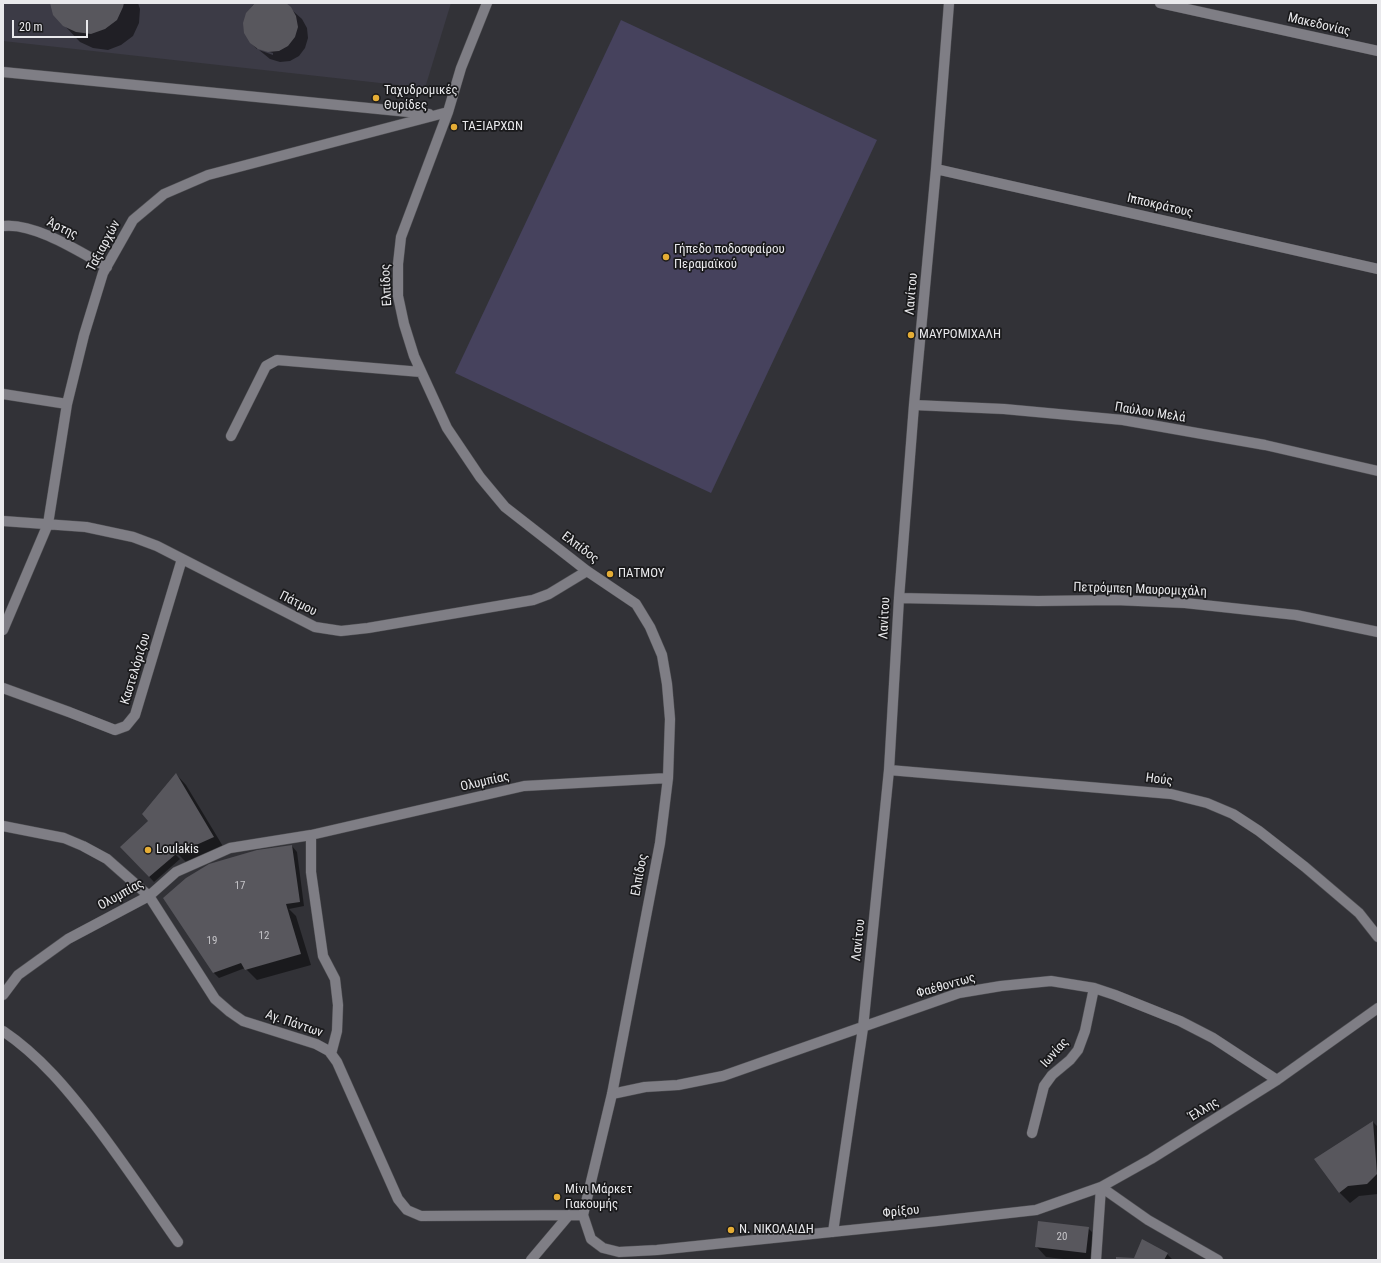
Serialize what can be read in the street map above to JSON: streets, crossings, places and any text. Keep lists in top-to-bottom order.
{
  "streets": {
    "street": [
      "Μακεδονίας",
      "Ιπποκράτους",
      "Άρτης",
      "Ταξιαρχών",
      "Ελπίδος",
      "Λανίτου",
      "Παύλου Μελά",
      "Πετρόμπεη Μαυρομιχάλη",
      "Πάτμου",
      "Καστελόριζου",
      "Ηούς",
      "Ολυμπίας",
      "Φαέθοντως",
      "Αγ. Πάντων",
      "Ιωνίας",
      "Έλλης",
      "Φρίξου"
    ]
  },
  "crossings": [
    ["Ιπποκράτους", "Λανίτου"],
    ["Άρτης", "Ταξιαρχών"],
    ["Ταξιαρχών", "Ελπίδος"],
    ["Ταξιαρχών", "Πάτμου"],
    ["Ελπίδος", "Πάτμου"],
    ["Ελπίδος", "Ολυμπίας"],
    ["Ελπίδος", "Φαέθοντως"],
    ["Ελπίδος", "Αγ. Πάντων"],
    ["Ελπίδος", "Φρίξου"],
    ["Λανίτου", "Παύλου Μελά"],
    ["Λανίτου", "Πετρόμπεη Μαυρομιχάλη"],
    ["Λανίτου", "Ηούς"],
    ["Λανίτου", "Φαέθοντως"],
    ["Λανίτου", "Φρίξου"],
    ["Πάτμου", "Καστελόριζου"],
    ["Ολυμπίας", "Αγ. Πάντων"],
    ["Φαέθοντως", "Ιωνίας"],
    ["Φαέθοντως", "Έλλης"],
    ["Αγ. Πάντων", "Φρίξου"],
    ["Έλλης", "Φρίξου"]
  ],
  "places": [
    "Ταχυδρομικές Θυρίδες",
    "ΤΑΞΙΑΡΧΩΝ",
    "Γήπεδο ποδοσφαίρου Περαμαϊκού",
    "ΜΑΥΡΟΜΙΧΑΛΗ",
    "ΠΑΤΜΟΥ",
    "Loulakis",
    "Μίνι Μάρκετ Γιακουμής",
    "Ν. ΝΙΚΟΛΑΙΔΗ"
  ],
  "house_numbers": [
    "17",
    "12",
    "19",
    "20"
  ],
  "scale_bar": "20 m"
}
